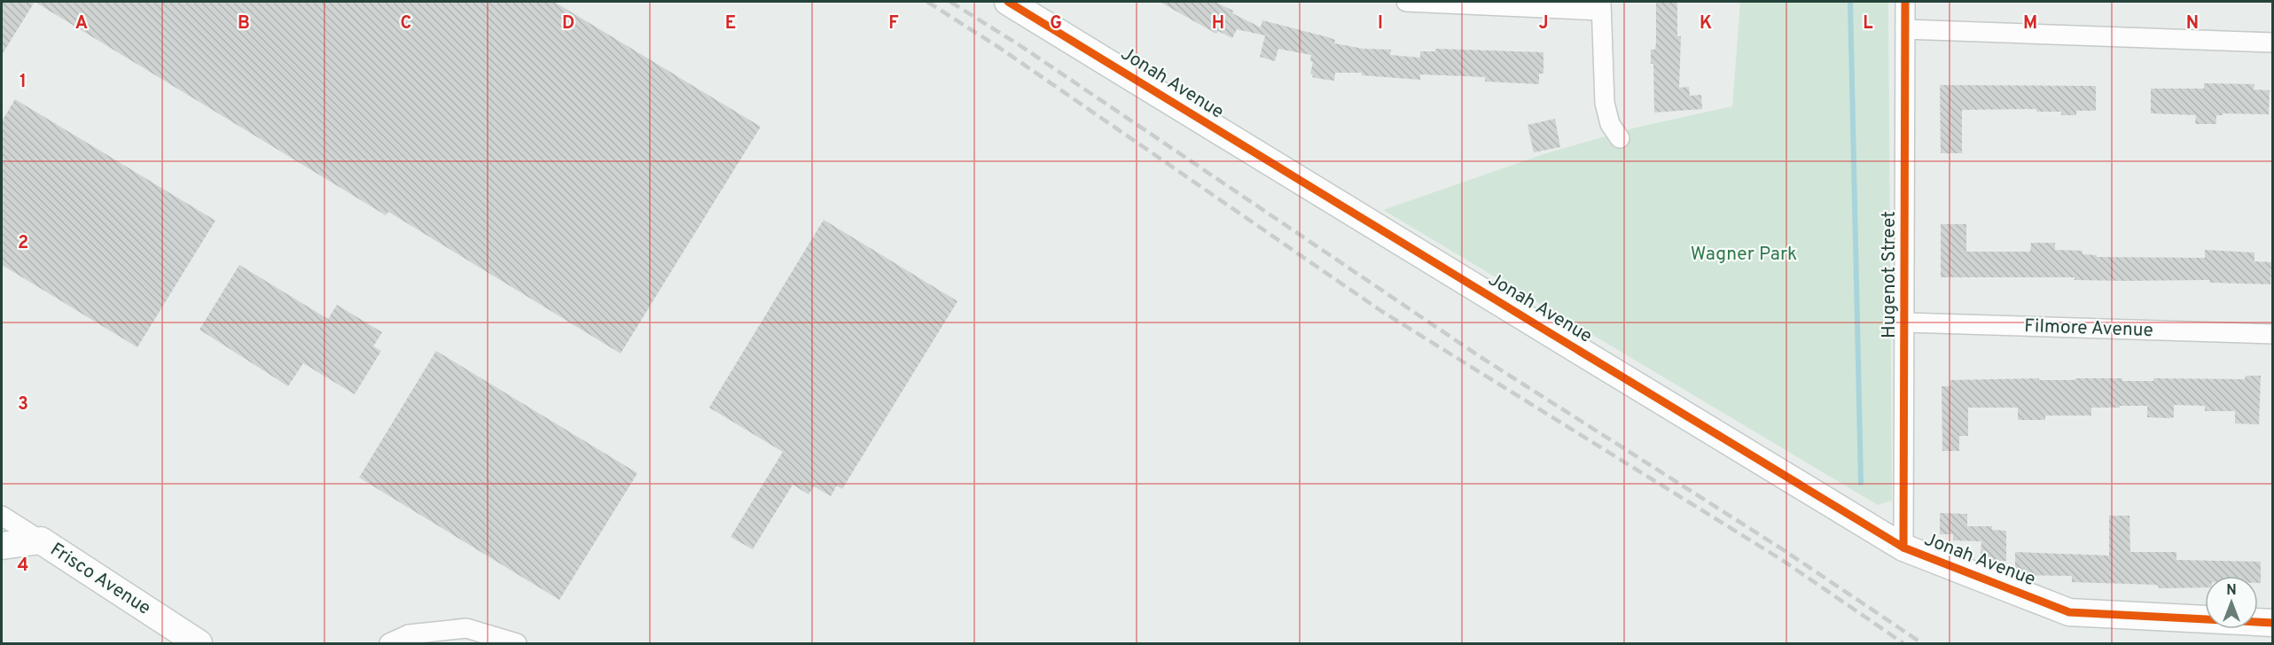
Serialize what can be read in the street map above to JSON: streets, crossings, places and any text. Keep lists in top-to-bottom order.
{
  "streets": {
    "street": [
      "Jonah Avenue",
      "Hugenot Street",
      "Filmore Avenue",
      "Frisco Avenue"
    ]
  },
  "crossings": [
    ["Jonah Avenue", "Hugenot Street"],
    ["Hugenot Street", "Filmore Avenue"]
  ],
  "parks": ["Wagner Park"],
  "north": "top",
  "grid": {
    "columns": [
      "A",
      "B",
      "C",
      "D",
      "E",
      "F",
      "G",
      "H",
      "I",
      "J",
      "K",
      "L",
      "M",
      "N"
    ],
    "rows": [
      "1",
      "2",
      "3",
      "4"
    ]
  }
}
